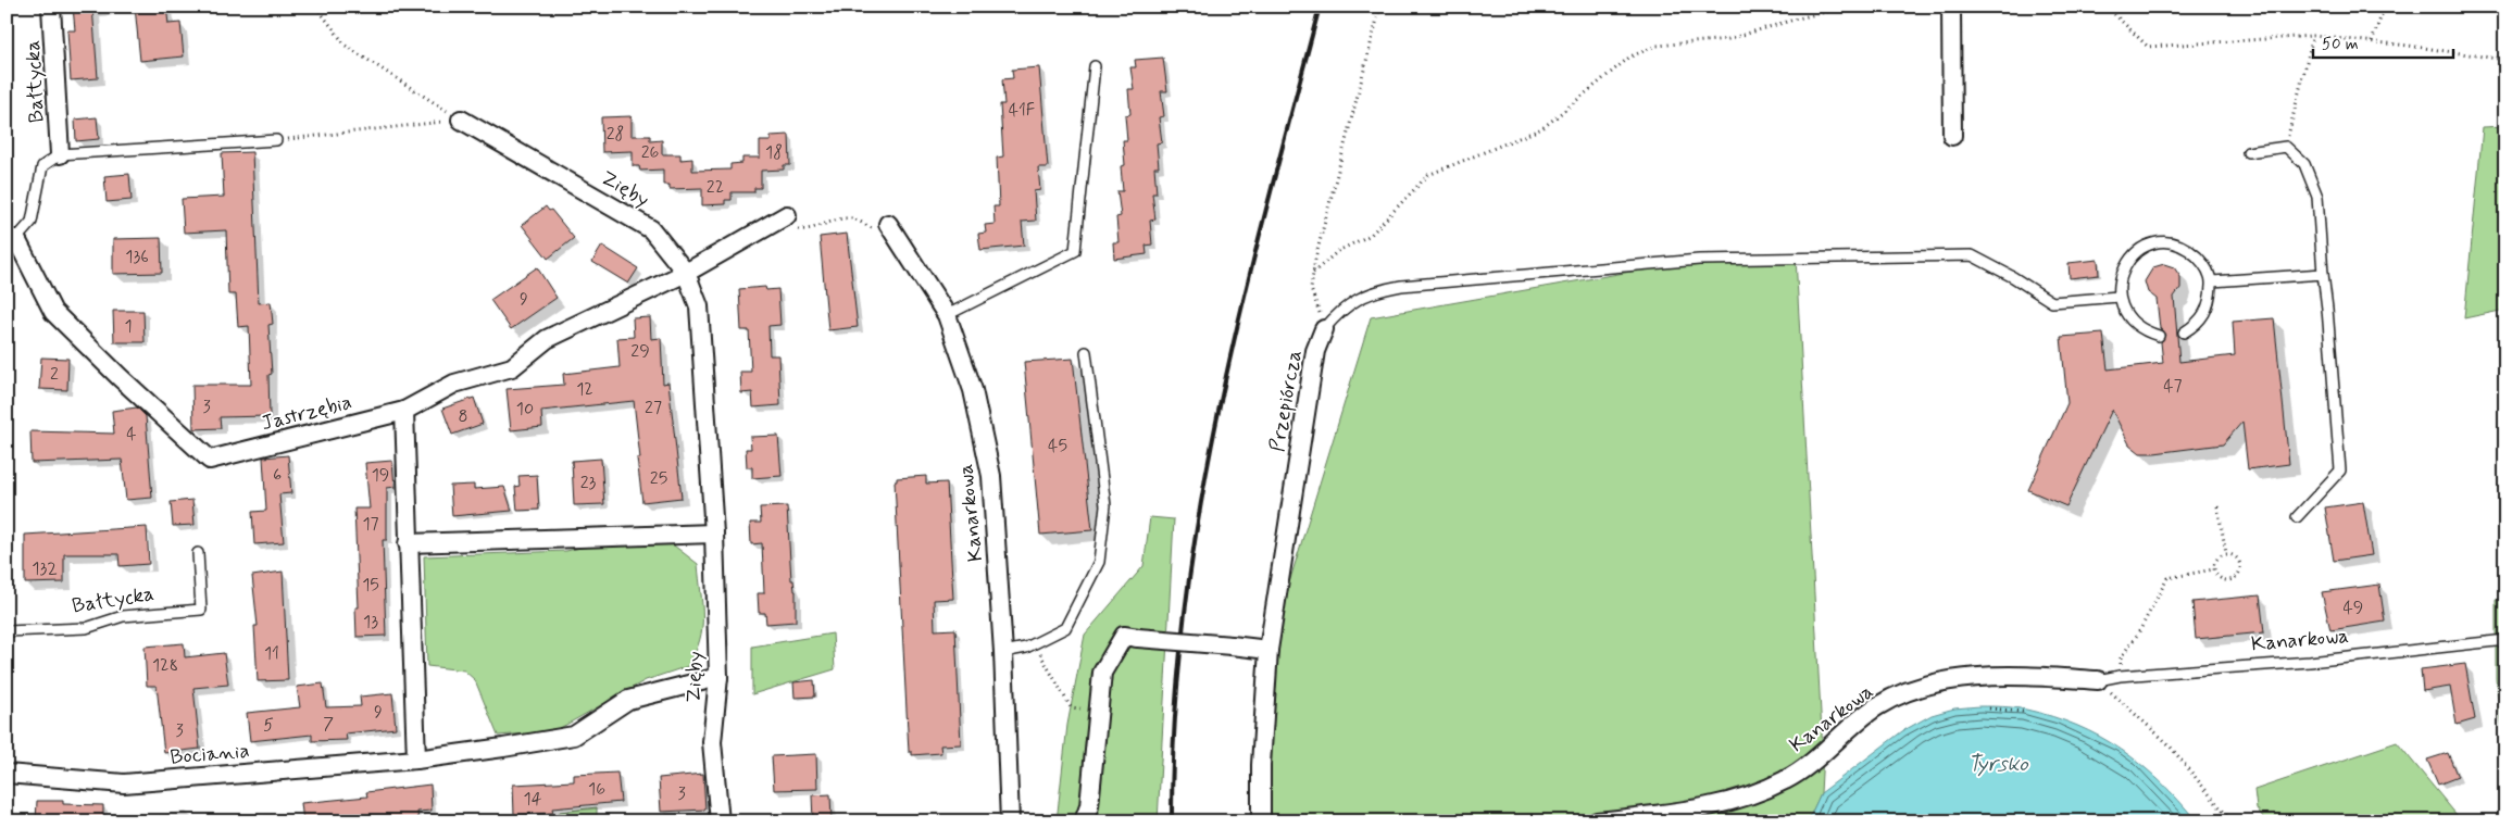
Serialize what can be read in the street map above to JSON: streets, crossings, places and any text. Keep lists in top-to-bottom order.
{
  "streets": {
    "street": [
      "Bałtycka",
      "Zięby",
      "Przepiórcza",
      "Jastrzębia",
      "Kanarkowa",
      "Bociania"
    ]
  },
  "crossings": [
    ["Zięby", "Jastrzębia"],
    ["Zięby", "Bociania"]
  ],
  "water": ["Tyrsko"],
  "house_numbers": [
    "41F",
    "28",
    "26",
    "18",
    "22",
    "136",
    "9",
    "1",
    "29",
    "2",
    "47",
    "12",
    "3",
    "27",
    "10",
    "8",
    "4",
    "45",
    "6",
    "19",
    "25",
    "23",
    "17",
    "132",
    "15",
    "49",
    "13",
    "11",
    "128",
    "9",
    "7",
    "5",
    "3",
    "16",
    "3",
    "14"
  ],
  "scale_bar": "50 m"
}
